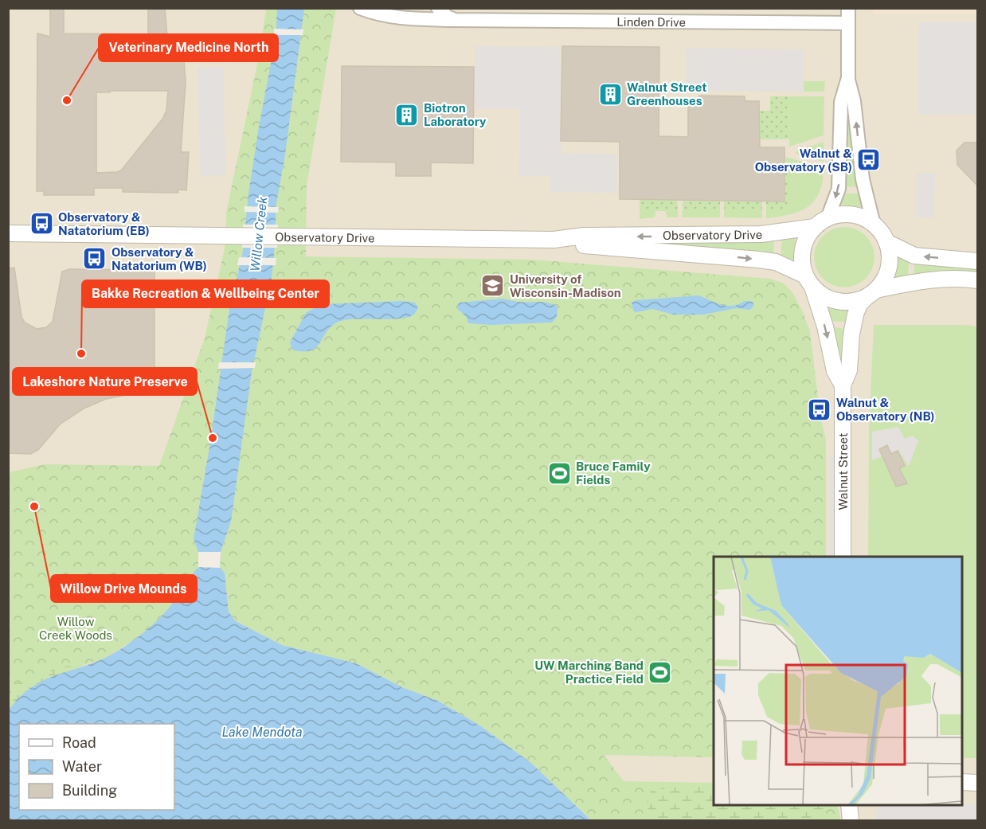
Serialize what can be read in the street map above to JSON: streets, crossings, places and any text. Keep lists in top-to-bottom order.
{
  "streets": {
    "street": ["Linden Drive", "Observatory Drive", "Walnut Street"]
  },
  "crossings": [
    ["Observatory Drive", "Walnut Street"]
  ],
  "water": ["Willow Creek", "Lake Mendota"],
  "parks": ["Willow Creek Woods"],
  "places": {
    "building": ["Walnut Street Greenhouses", "Biotron Laboratory"],
    "other": [
      "Veterinary Medicine North",
      "Bakke Recreation & Wellbeing Center",
      "Lakeshore Nature Preserve",
      "Willow Drive Mounds"
    ],
    "bus stop": [
      "Walnut & Observatory (SB)",
      "Observatory & Natatorium (EB)",
      "Observatory & Natatorium (WB)",
      "Walnut & Observatory (NB)"
    ],
    "school or university": ["University of Wisconsin-Madison"],
    "sports": ["Bruce Family Fields", "UW Marching Band Practice Field"]
  },
  "legend": ["Road", "Water", "Building"]
}
